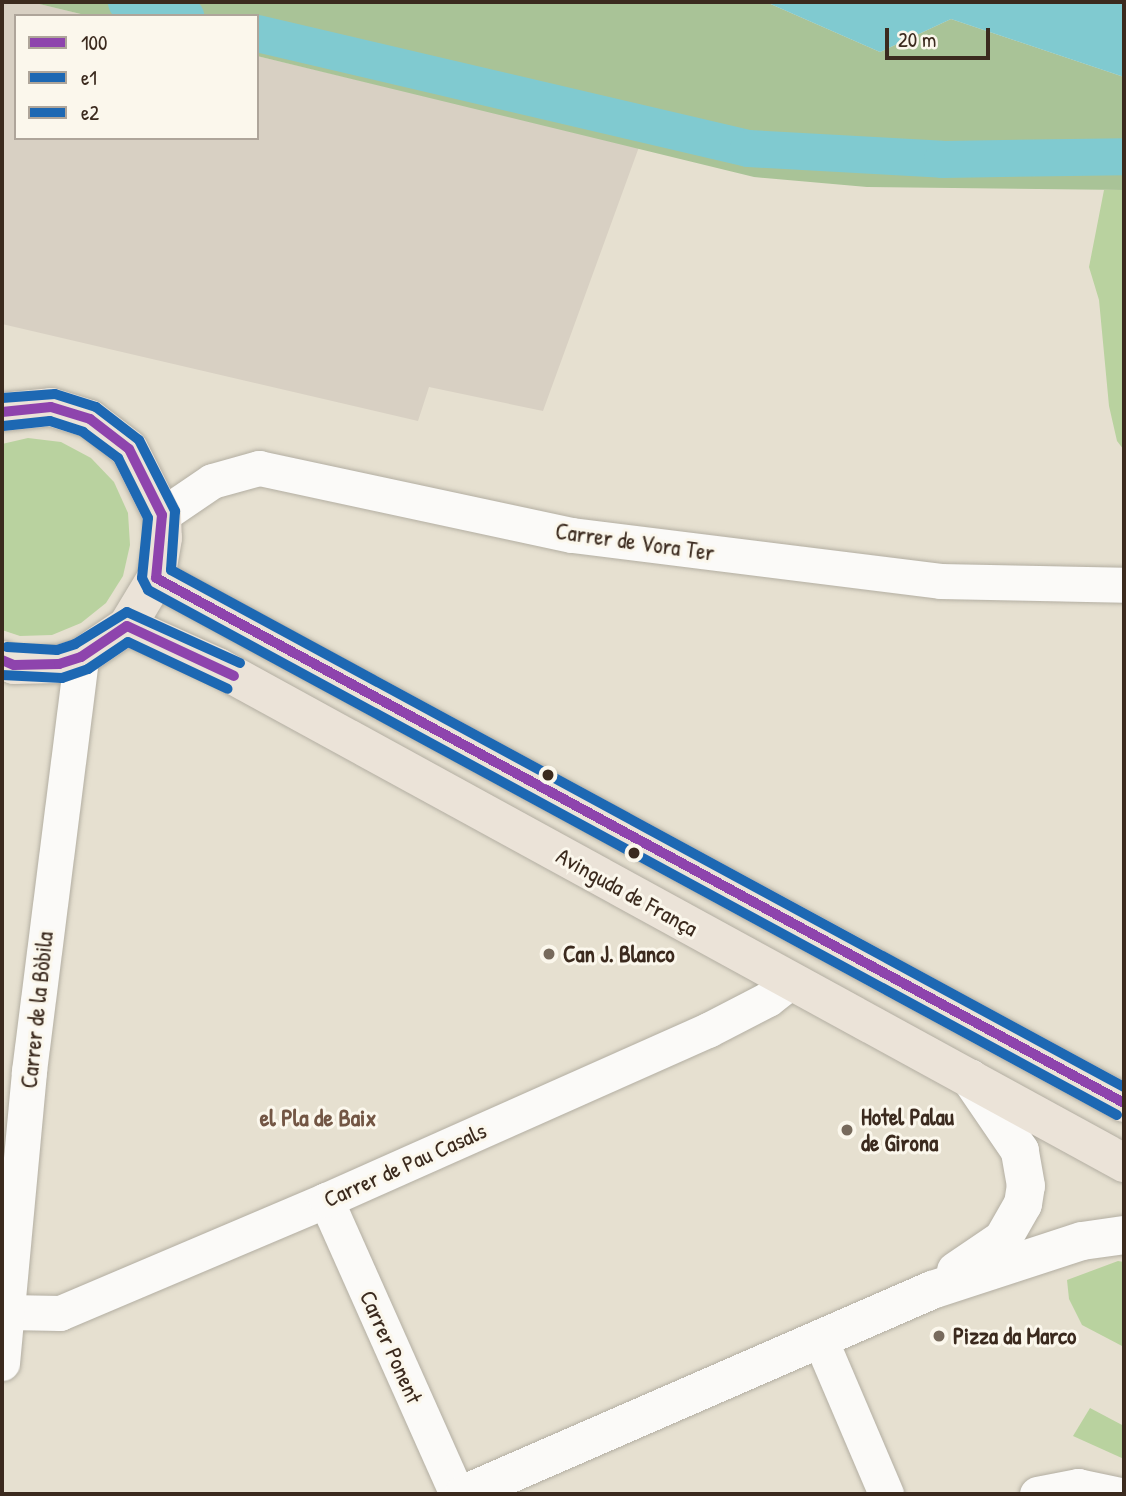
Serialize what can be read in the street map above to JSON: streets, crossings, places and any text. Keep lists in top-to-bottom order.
{
  "streets": {
    "main road": ["Avinguda de França"],
    "street": [
      "Carrer de Vora Ter",
      "Carrer de la Bòbila",
      "Carrer de Pau Casals",
      "Carrer Ponent"
    ]
  },
  "crossings": [
    ["Avinguda de França", "Carrer de Pau Casals"],
    ["Carrer de la Bòbila", "Carrer de Pau Casals"],
    ["Carrer de Pau Casals", "Carrer Ponent"]
  ],
  "districts": ["el Pla de Baix"],
  "places": ["Can J. Blanco", "Hotel Palau de Girona", "Pizza da Marco"],
  "lines": ["transit line e2", "transit line 100", "transit line e1"],
  "legend": ["100", "e1", "e2"],
  "scale_bar": "20 m"
}
